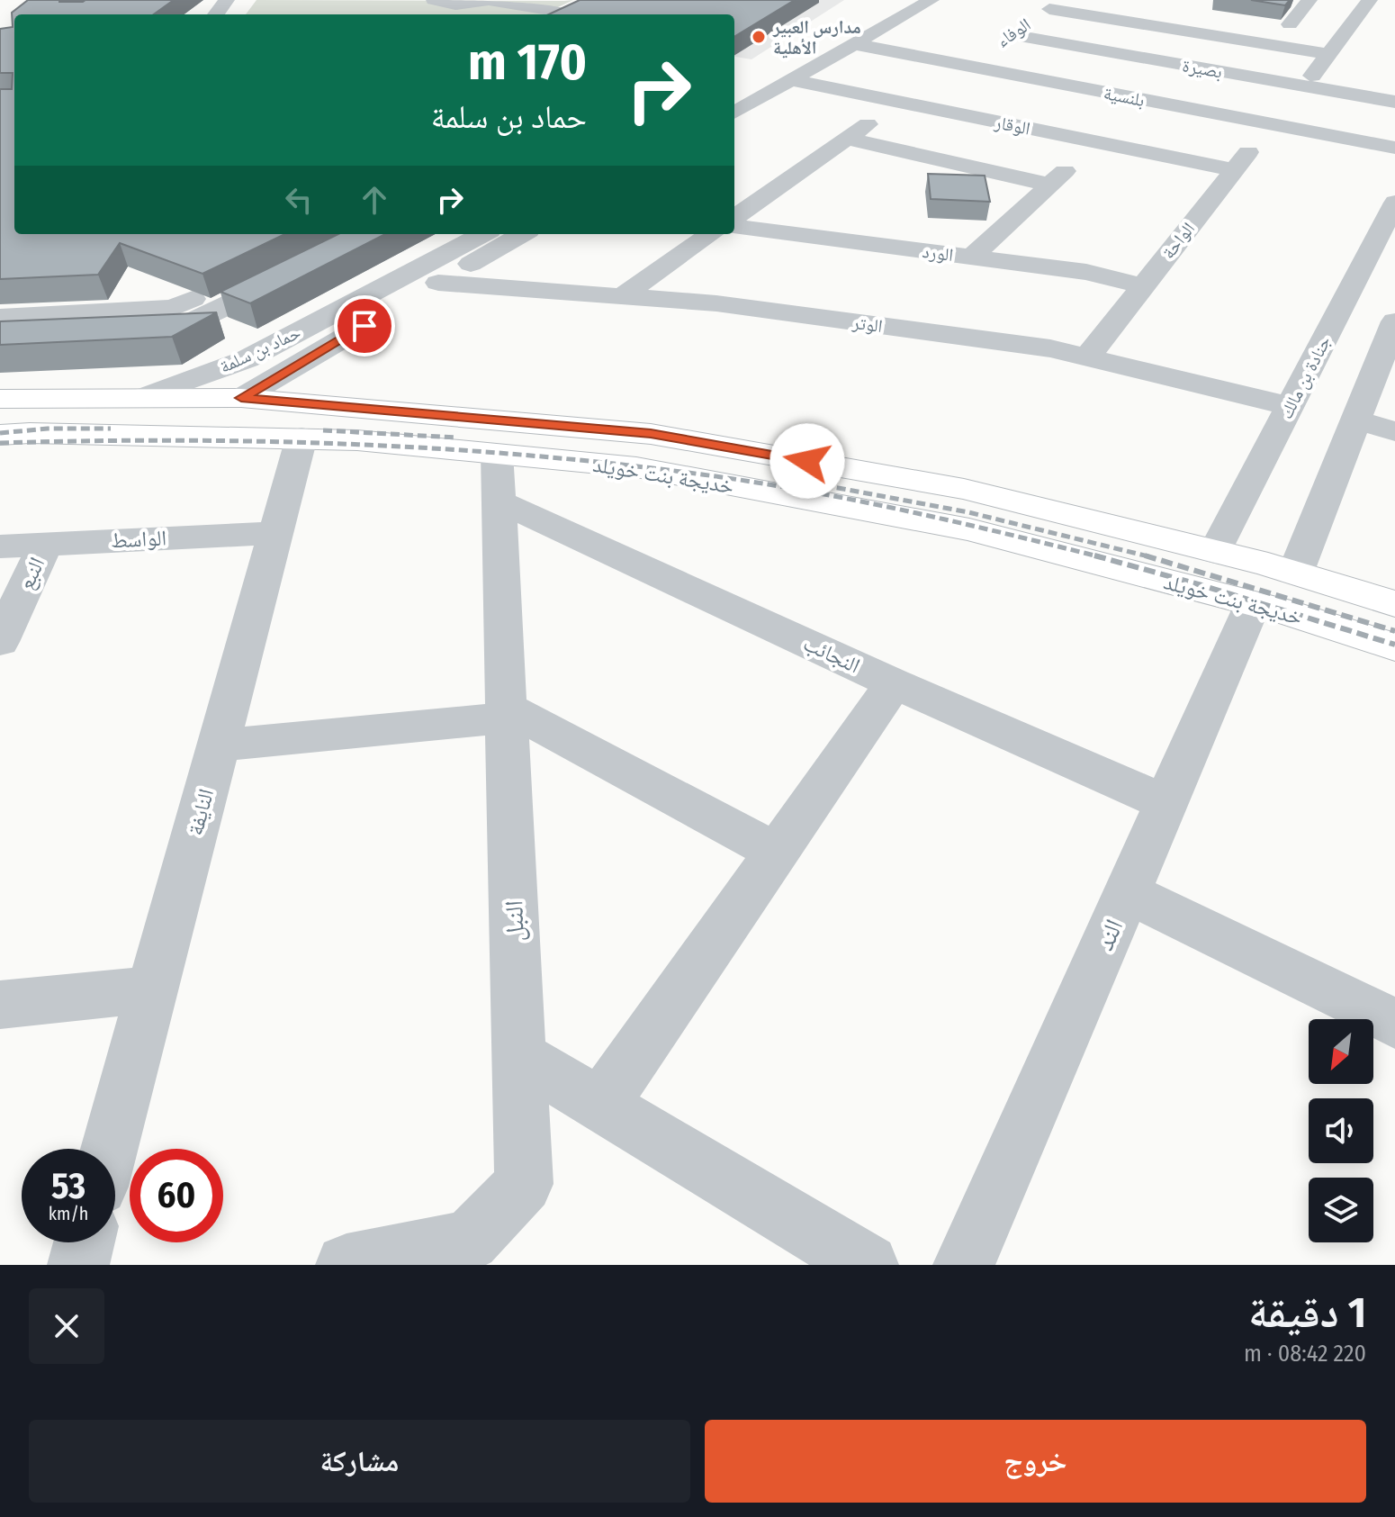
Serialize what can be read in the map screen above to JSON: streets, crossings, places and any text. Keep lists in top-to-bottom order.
{
  "streets": {
    "main road": ["خديجة بنت خويلد"],
    "street": [
      "الوفاء",
      "بصيرة",
      "بلنسية",
      "الوقار",
      "الواحة",
      "الورد",
      "الوتر",
      "حماد بن سلمة",
      "جنادة بن مالك",
      "الواسط",
      "النبع",
      "النجائب",
      "النايفة",
      "النبل",
      "الند"
    ]
  },
  "crossings": [
    ["الوفاء", "بصيرة"],
    ["الوفاء", "بلنسية"],
    ["بلنسية", "الواحة"],
    ["الوقار", "الواحة"],
    ["الواحة", "الورد"],
    ["الواحة", "الوتر"],
    ["الوتر", "حماد بن سلمة"],
    ["الوتر", "جنادة بن مالك"],
    ["حماد بن سلمة", "خديجة بنت خويلد"],
    ["جنادة بن مالك", "خديجة بنت خويلد"],
    ["خديجة بنت خويلد", "النايفة"],
    ["خديجة بنت خويلد", "النبل"],
    ["خديجة بنت خويلد", "الند"],
    ["الواسط", "النبع"],
    ["الواسط", "النايفة"],
    ["النجائب", "النبل"],
    ["النجائب", "الند"]
  ],
  "places": ["مدارس العبير الأهلية"],
  "north": "bottom left",
  "page": {
    "turn": ["170 m", "حماد بن سلمة"],
    "speed": "53 km/h",
    "limit": "60",
    "heading": ["1 دقيقة", "220 m · 08:42"],
    "buttons": ["خروج", "مشاركة"]
  }
}
